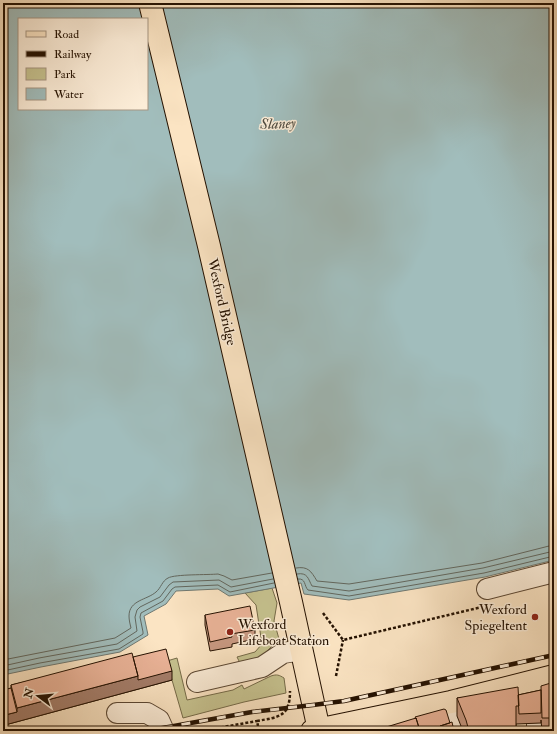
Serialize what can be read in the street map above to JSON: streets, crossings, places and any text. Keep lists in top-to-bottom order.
{
  "streets": {
    "main road": ["Wexford Bridge"]
  },
  "water": ["Slaney"],
  "places": ["Wexford Spiegeltent", "Wexford Lifeboat Station"],
  "legend": [
    "Road",
    "Railway",
    "Park",
    "Water"
  ],
  "north": "left"
}
